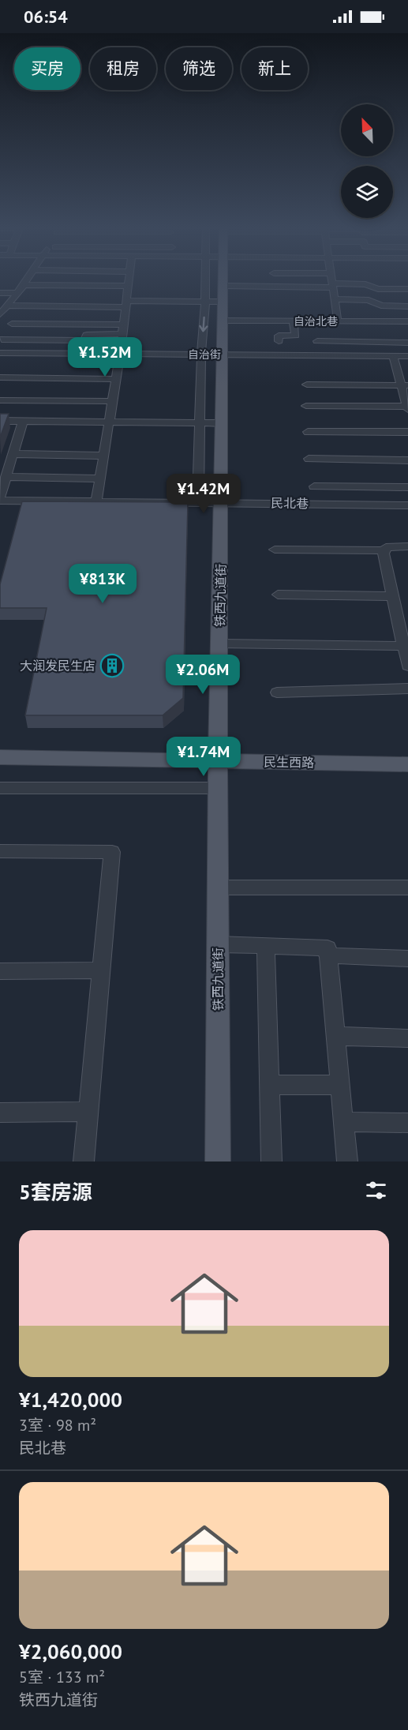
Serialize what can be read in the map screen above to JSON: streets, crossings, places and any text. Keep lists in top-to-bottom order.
{
  "streets": {
    "main road": ["铁西九道街", "民生西路"],
    "street": ["自治北巷", "自治街", "民北巷"]
  },
  "crossings": [
    ["自治北巷", "铁西九道街"],
    ["自治街", "铁西九道街"],
    ["民北巷", "铁西九道街"],
    ["铁西九道街", "民生西路"]
  ],
  "places": {
    "building": ["大润发民生店"]
  },
  "north": "top left",
  "page": {
    "status": "06:54",
    "chip": [
      "买房",
      "租房",
      "筛选",
      "新上"
    ],
    "price": [
      "¥1.52M",
      "¥1.42M",
      "¥813K",
      "¥2.06M",
      "¥1.74M"
    ],
    "heading": "5套房源",
    "list": [
      {
        "name": "¥1,420,000",
        "note": "3室 · 98 m² · 民北巷"
      },
      {
        "name": "¥2,060,000",
        "note": "5室 · 133 m² · 铁西九道街"
      }
    ]
  }
}
